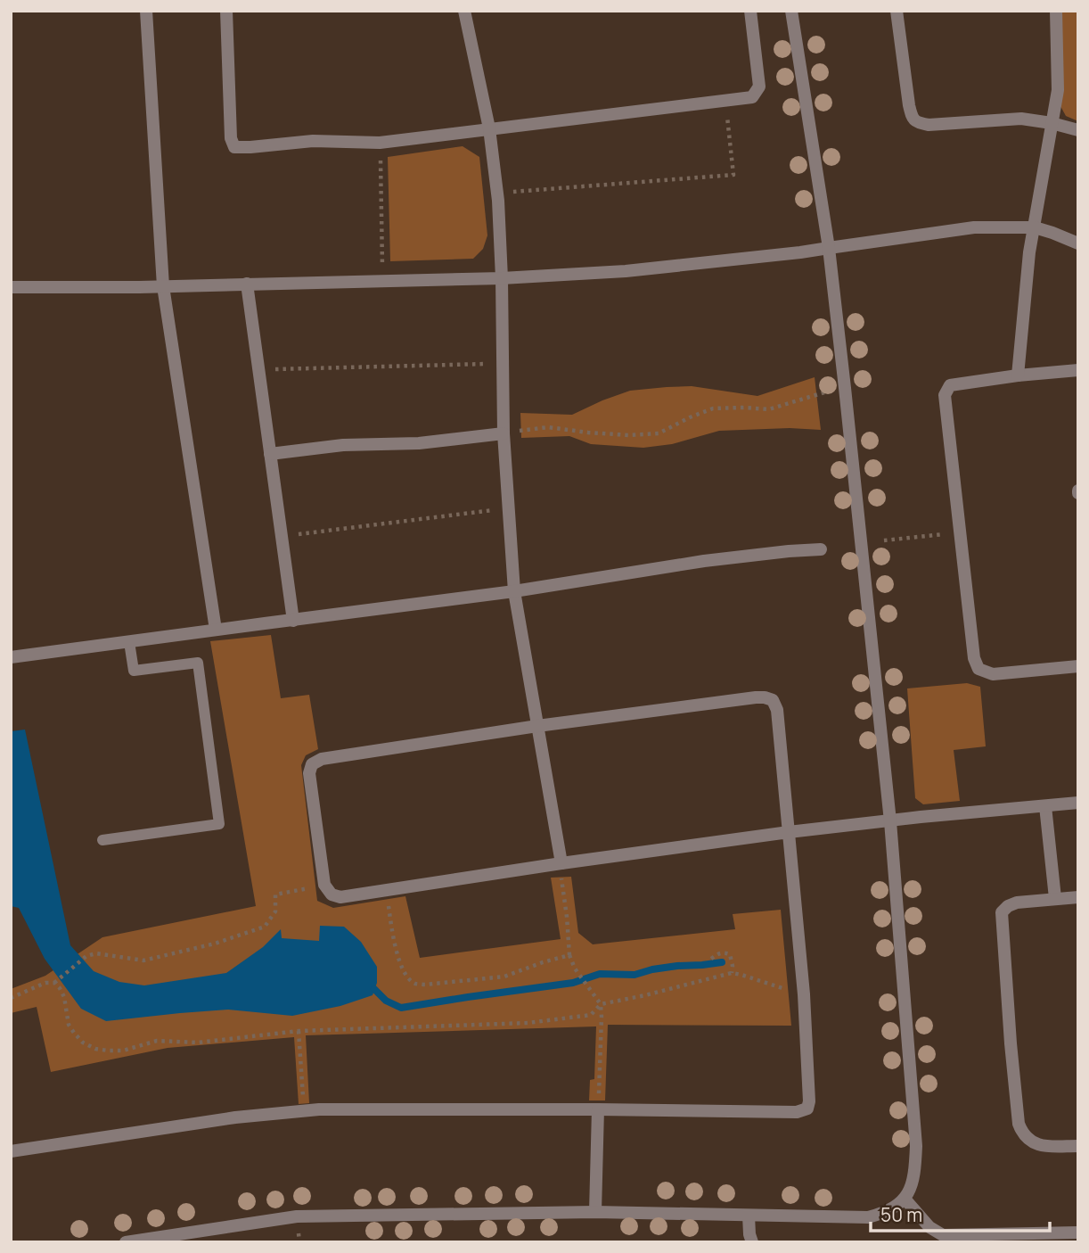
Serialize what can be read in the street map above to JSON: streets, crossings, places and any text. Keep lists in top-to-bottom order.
{
  "scale_bar": "50 m"
}
